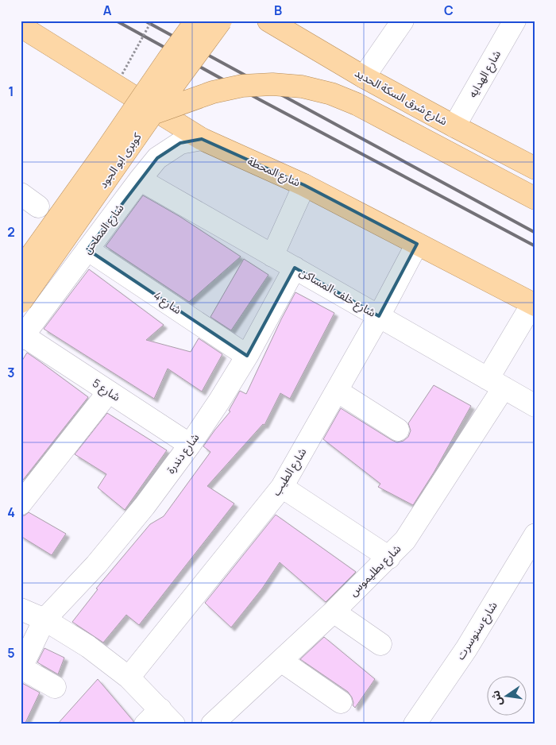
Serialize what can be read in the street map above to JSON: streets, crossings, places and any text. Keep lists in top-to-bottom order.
{
  "streets": {
    "main road": ["شارع شرق السكة الحديد", "كوبرى ابو الجود", "شارع المحطة"],
    "street": [
      "شارع الهدايه",
      "شارع المطحن",
      "شارع خلف المساكن",
      "شارع 4",
      "شارع 5",
      "شارع دندرة",
      "شارع الطيب",
      "شارع بطليموس",
      "شارع سنوسرت"
    ]
  },
  "crossings": [
    ["شارع الهدايه", "شارع شرق السكة الحديد"],
    ["شارع المحطة", "شارع المطحن"],
    ["شارع المحطة", "شارع الطيب"],
    ["شارع المحطة", "شارع بطليموس"],
    ["شارع المطحن", "شارع خلف المساكن"],
    ["شارع المطحن", "شارع 4"],
    ["شارع المطحن", "شارع 5"],
    ["شارع خلف المساكن", "شارع دندرة"],
    ["شارع خلف المساكن", "شارع الطيب"],
    ["شارع خلف المساكن", "شارع بطليموس"],
    ["شارع 4", "شارع دندرة"],
    ["شارع 5", "شارع دندرة"]
  ],
  "north": "left",
  "grid": {
    "columns": ["A", "B", "C"],
    "rows": [
      "1",
      "2",
      "3",
      "4",
      "5"
    ]
  }
}
